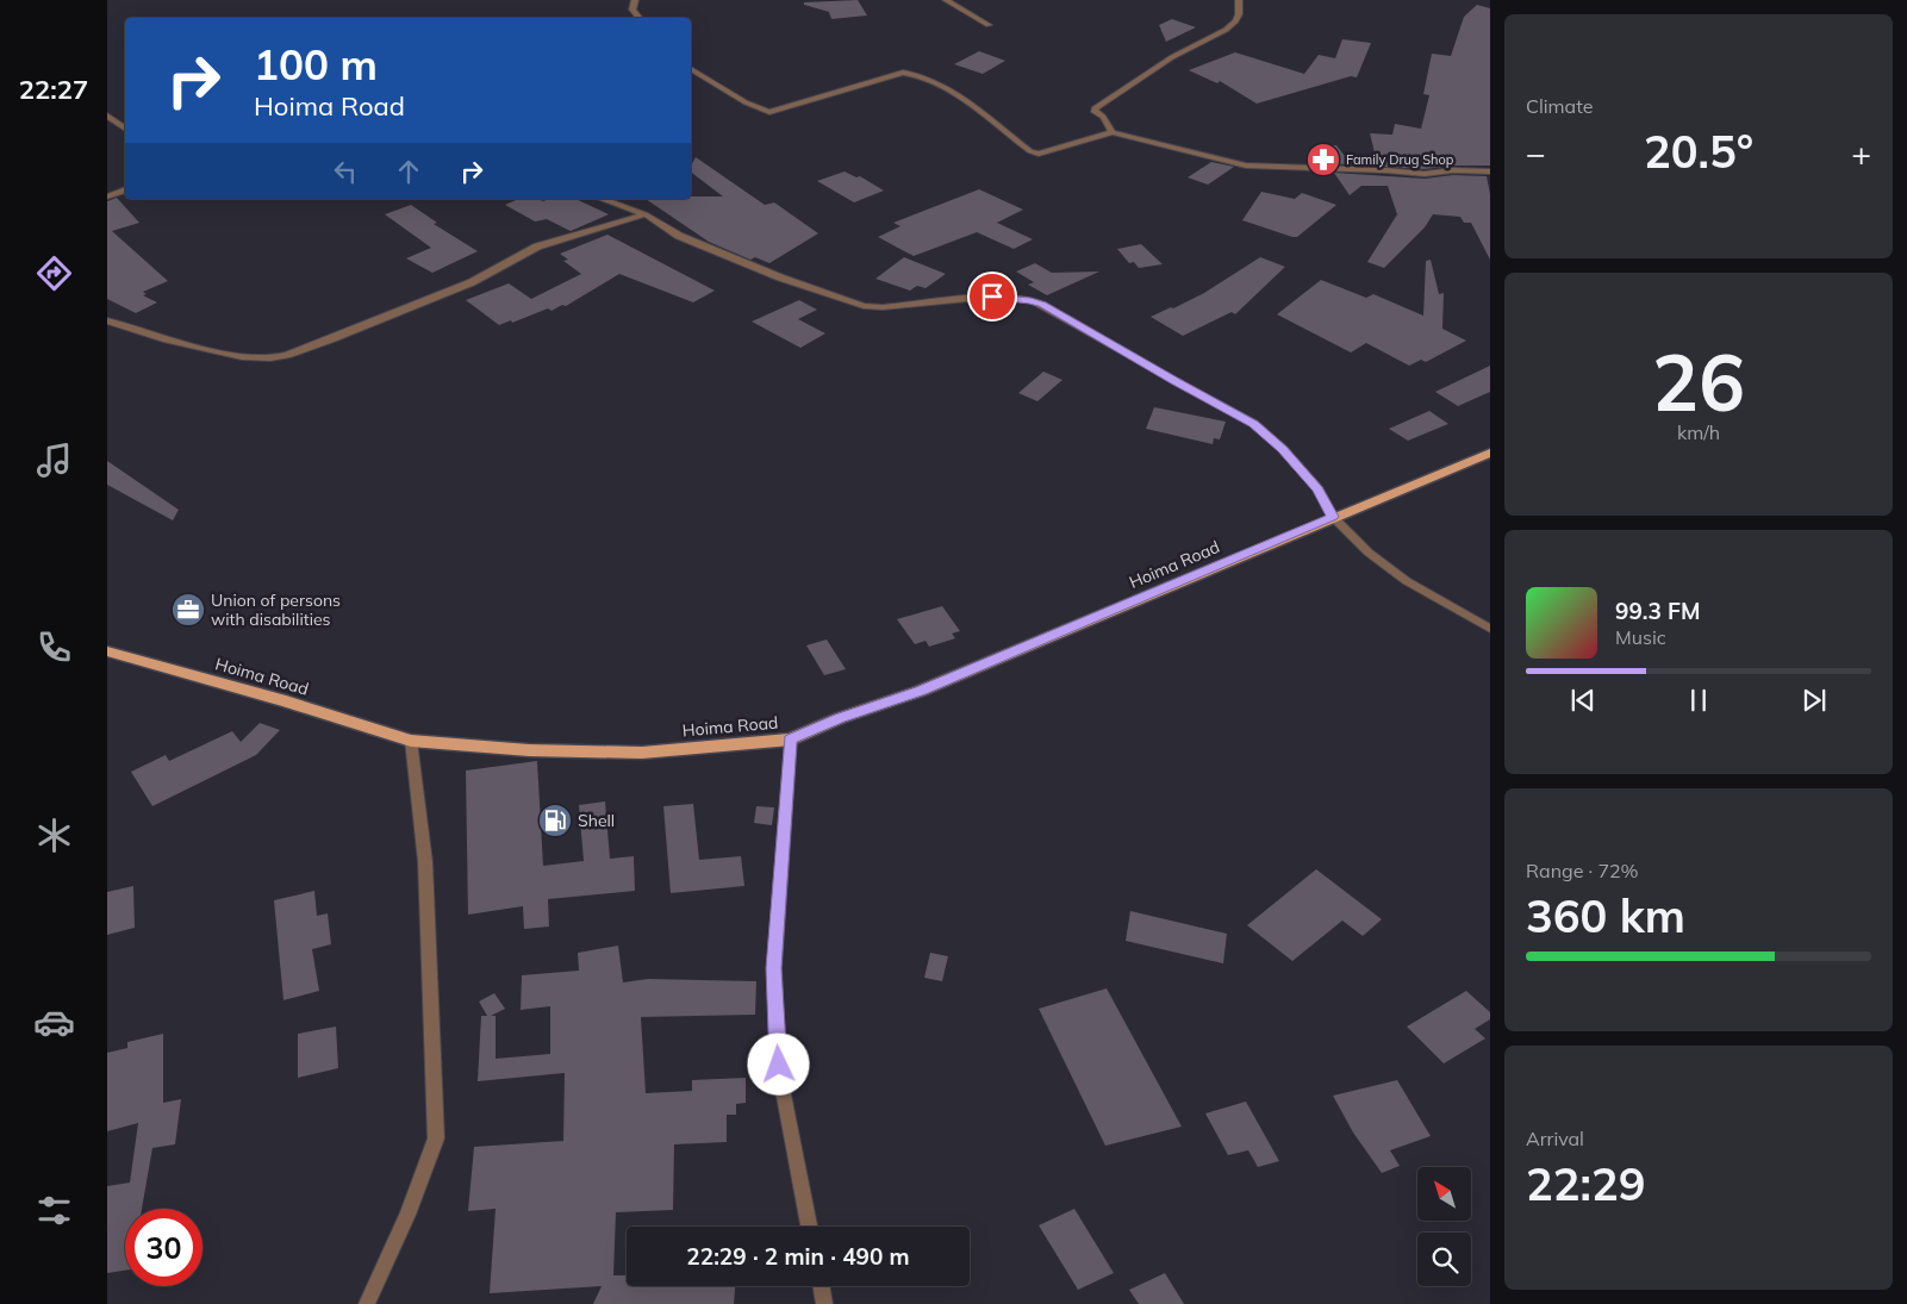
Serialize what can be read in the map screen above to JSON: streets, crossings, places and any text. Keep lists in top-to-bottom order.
{
  "streets": {
    "main road": ["Hoima Road"]
  },
  "places": {
    "pharmacy": ["Family Drug Shop"],
    "office": ["Union of persons with disabilities"],
    "fuel station": ["Shell"]
  },
  "north": "top left",
  "page": {
    "tabs": "22:27",
    "tile": [
      "Climate",
      ["26", "km/h"],
      ["Range · 72%", "360 km"],
      ["Arrival", "22:29"]
    ],
    "turn": ["100 m", "Hoima Road"],
    "heat": ["−", "20.5°", "+"],
    "song": ["99.3 FM", "Music"],
    "limit": "30",
    "trip": "22:29 · 2 min · 490 m"
  }
}
